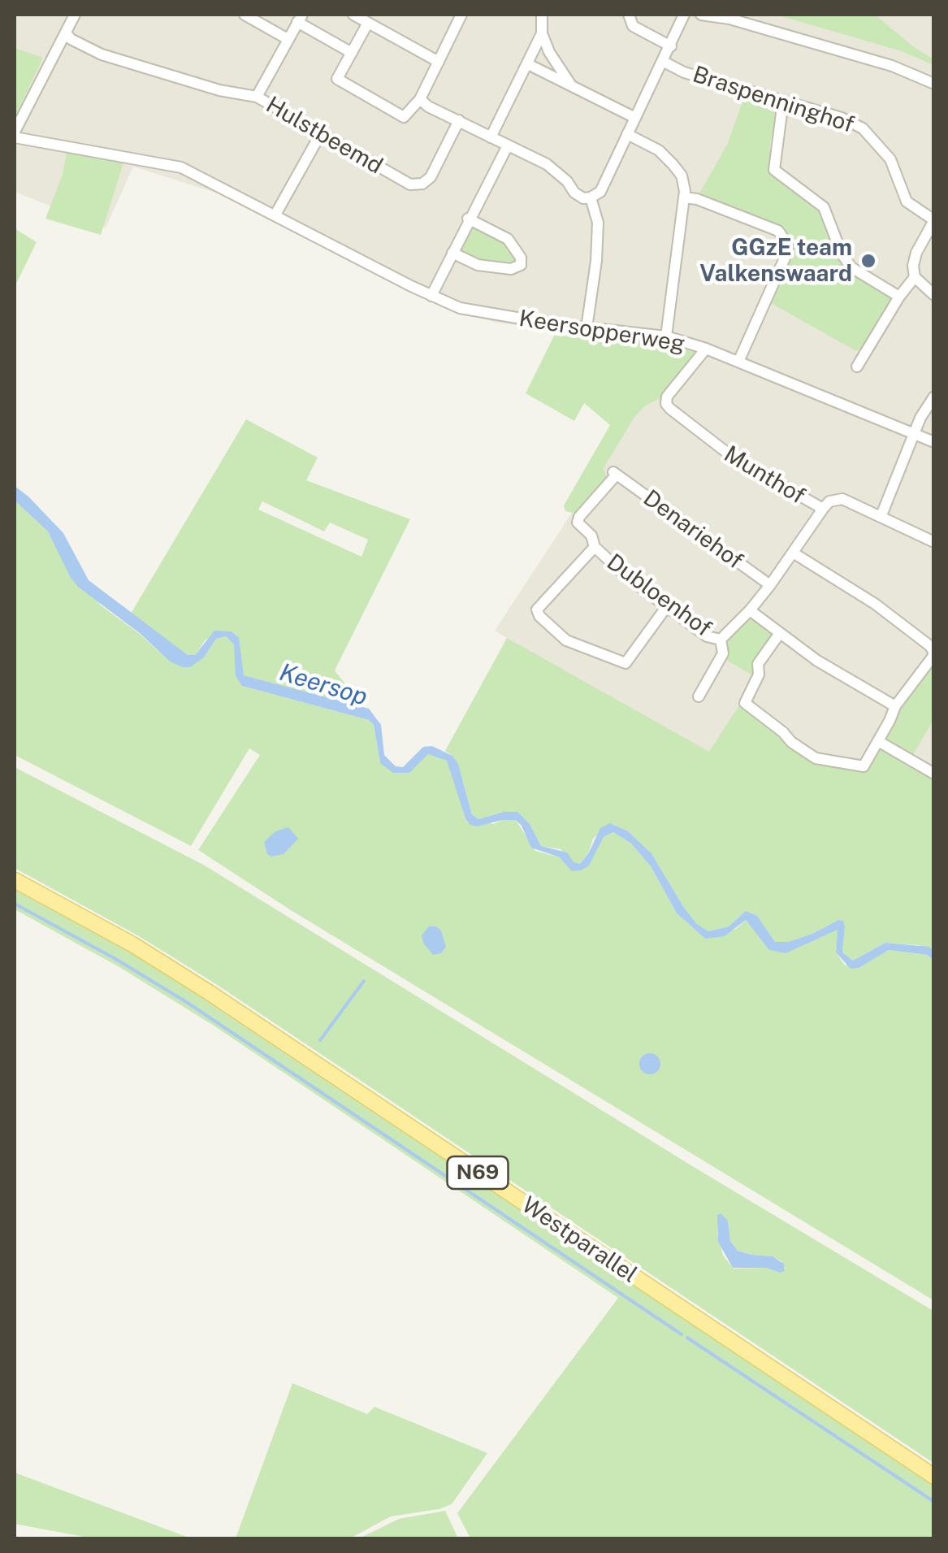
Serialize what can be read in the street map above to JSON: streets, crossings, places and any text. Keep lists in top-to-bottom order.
{
  "streets": {
    "main road": ["N69", "Westparallel"],
    "street": [
      "Braspenninghof",
      "Hulstbeemd",
      "Keersopperweg",
      "Munthof",
      "Denariehof",
      "Dubloenhof"
    ]
  },
  "crossings": [
    ["Keersopperweg", "Munthof"],
    ["Denariehof", "Dubloenhof"]
  ],
  "water": ["Keersop"],
  "places": ["GGzE team Valkenswaard"]
}
